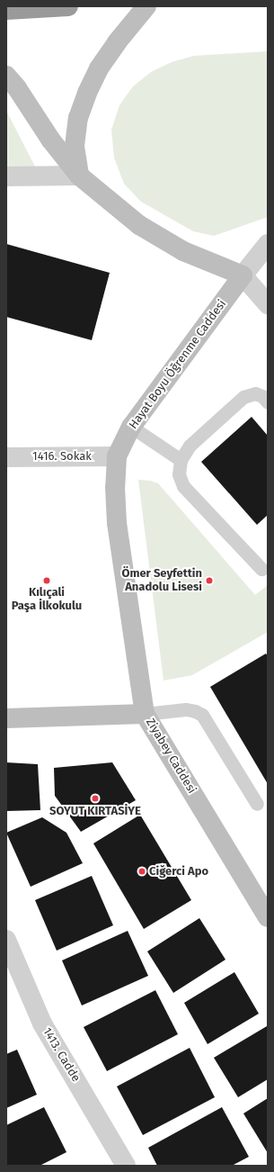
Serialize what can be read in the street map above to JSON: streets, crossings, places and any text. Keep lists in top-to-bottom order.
{
  "streets": {
    "main road": ["Hayat Boyu Öğrenme Caddesi", "Ziyabey Caddesi"],
    "street": ["1416. Sokak", "1413. Cadde"]
  },
  "crossings": [
    ["Hayat Boyu Öğrenme Caddesi", "1416. Sokak"],
    ["Hayat Boyu Öğrenme Caddesi", "Ziyabey Caddesi"]
  ],
  "places": [
    "Kılıçali Paşa İlkokulu",
    "Ömer Seyfettin Anadolu Lisesi",
    "SOYUT KIRTASİYE",
    "Ciğerci Apo"
  ]
}
